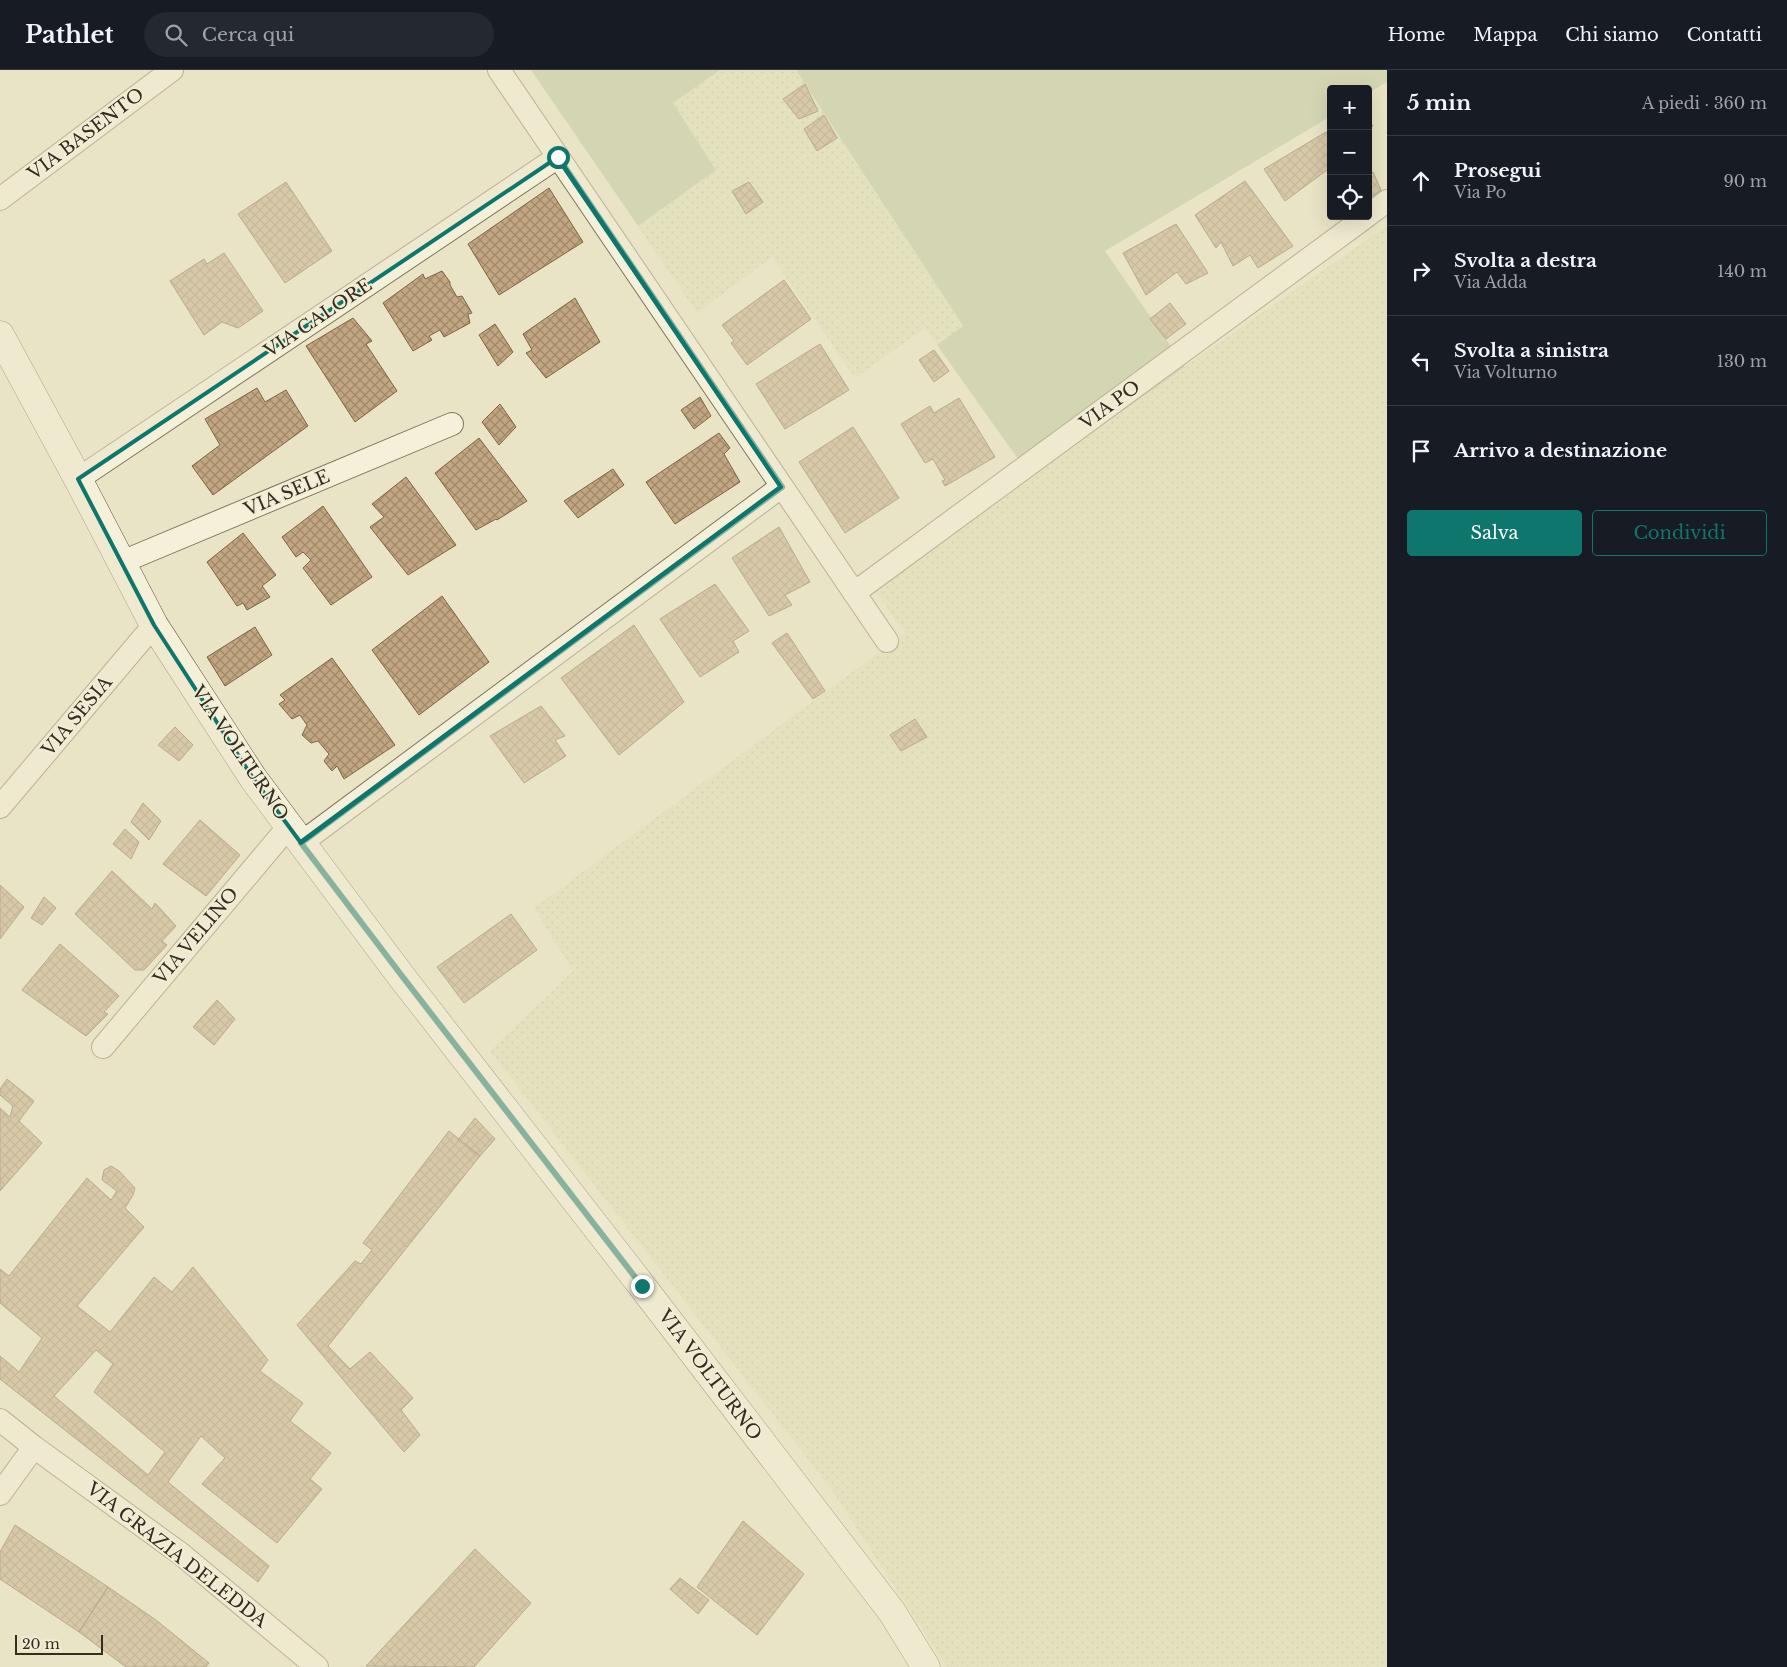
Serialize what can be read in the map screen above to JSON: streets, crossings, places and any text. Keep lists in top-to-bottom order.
{
  "streets": {
    "street": [
      "VIA BASENTO",
      "VIA CALORE",
      "VIA PO",
      "VIA SELE",
      "VIA SESIA",
      "VIA VOLTURNO",
      "VIA VELINO",
      "VIA GRAZIA DELEDDA"
    ]
  },
  "crossings": [
    ["VIA CALORE", "VIA VOLTURNO"],
    ["VIA SELE", "VIA VOLTURNO"],
    ["VIA SESIA", "VIA VOLTURNO"],
    ["VIA VOLTURNO", "VIA VELINO"]
  ],
  "scale_bar": "20 m",
  "page": {
    "header": "Pathlet",
    "search": "Cerca qui",
    "nav": [
      "Home",
      "Mappa",
      "Chi siamo",
      "Contatti"
    ],
    "heading": ["5 min", "A piedi · 360 m"],
    "map_buttons": ["+", "−"],
    "list": [
      ["Prosegui", "Via Po", "90 m"],
      ["Svolta a destra", "Via Adda", "140 m"],
      ["Svolta a sinistra", "Via Volturno", "130 m"],
      "Arrivo a destinazione"
    ],
    "buttons": ["Salva", "Condividi"],
    "scale": "20 m"
  }
}
